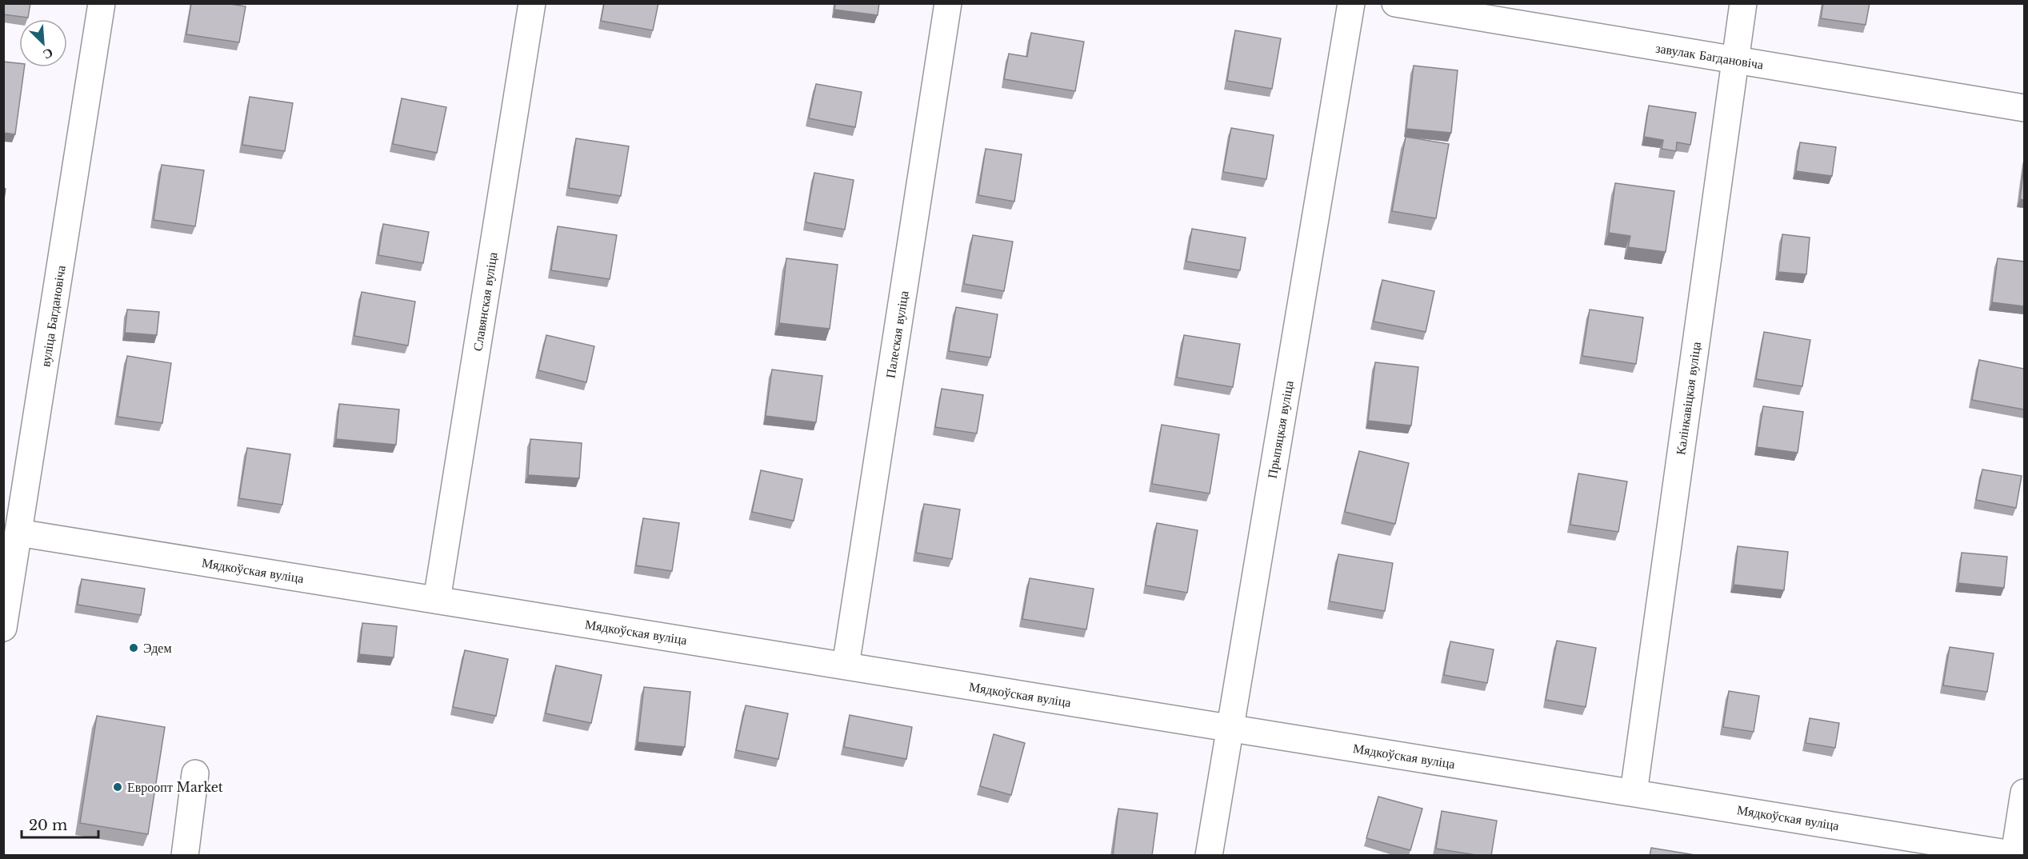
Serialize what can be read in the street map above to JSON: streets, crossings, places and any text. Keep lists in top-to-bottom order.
{
  "streets": {
    "street": [
      "завулак Багдановіча",
      "Славянская вуліца",
      "вуліца Багдановіча",
      "Палеская вуліца",
      "Калінкавіцкая вуліца",
      "Прыпяцкая вуліца",
      "Мядкоўская вуліца"
    ]
  },
  "crossings": [
    ["завулак Багдановіча", "Калінкавіцкая вуліца"],
    ["Славянская вуліца", "Мядкоўская вуліца"],
    ["вуліца Багдановіча", "Мядкоўская вуліца"],
    ["Палеская вуліца", "Мядкоўская вуліца"],
    ["Калінкавіцкая вуліца", "Мядкоўская вуліца"],
    ["Прыпяцкая вуліца", "Мядкоўская вуліца"]
  ],
  "places": ["Эдем", "Евроопт Market"],
  "scale_bar": "20 m",
  "north": "bottom right"
}
